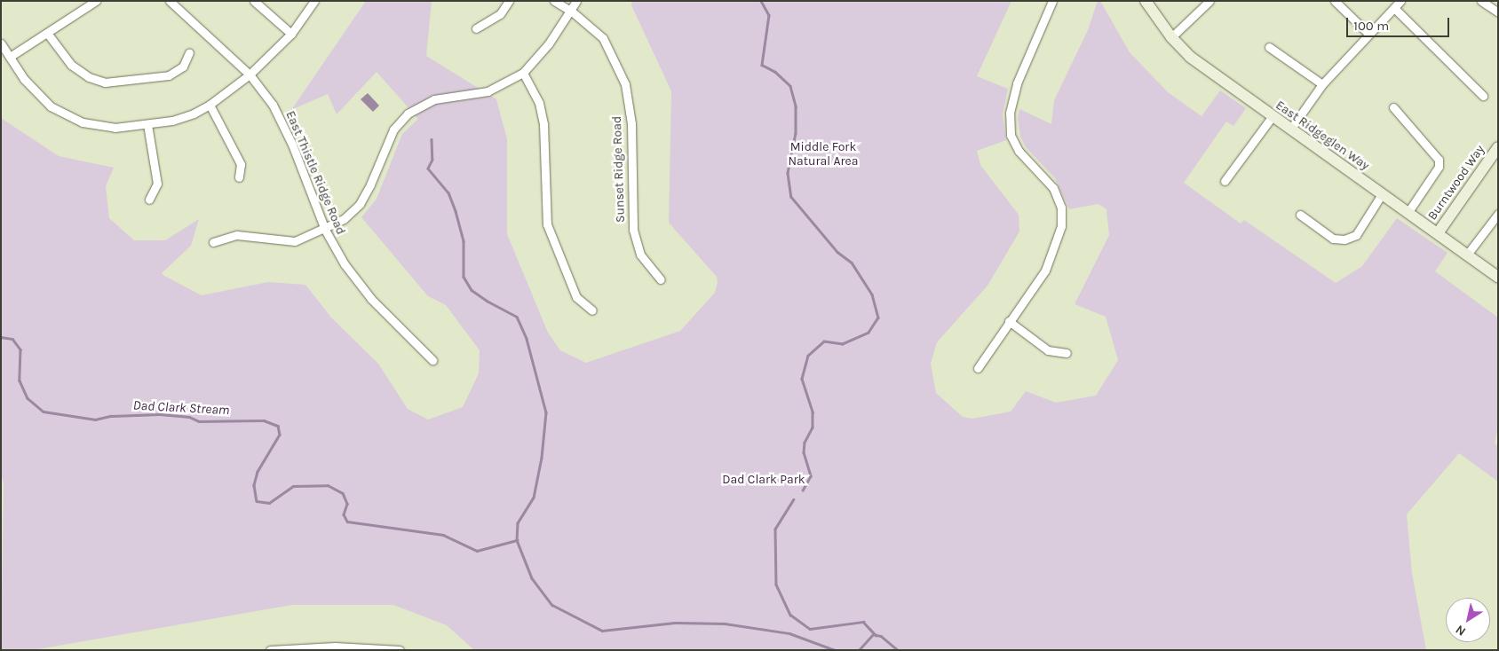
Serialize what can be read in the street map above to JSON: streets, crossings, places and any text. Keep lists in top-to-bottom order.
{
  "streets": {
    "street": [
      "East Ridgeglen Way",
      "Sunset Ridge Road",
      "East Thistle Ridge Road",
      "Burntwood Way"
    ]
  },
  "crossings": [
    ["East Ridgeglen Way", "Burntwood Way"]
  ],
  "water": ["Dad Clark Stream"],
  "parks": ["Middle Fork Natural Area", "Dad Clark Park"],
  "scale_bar": "100 m",
  "north": "bottom left"
}
